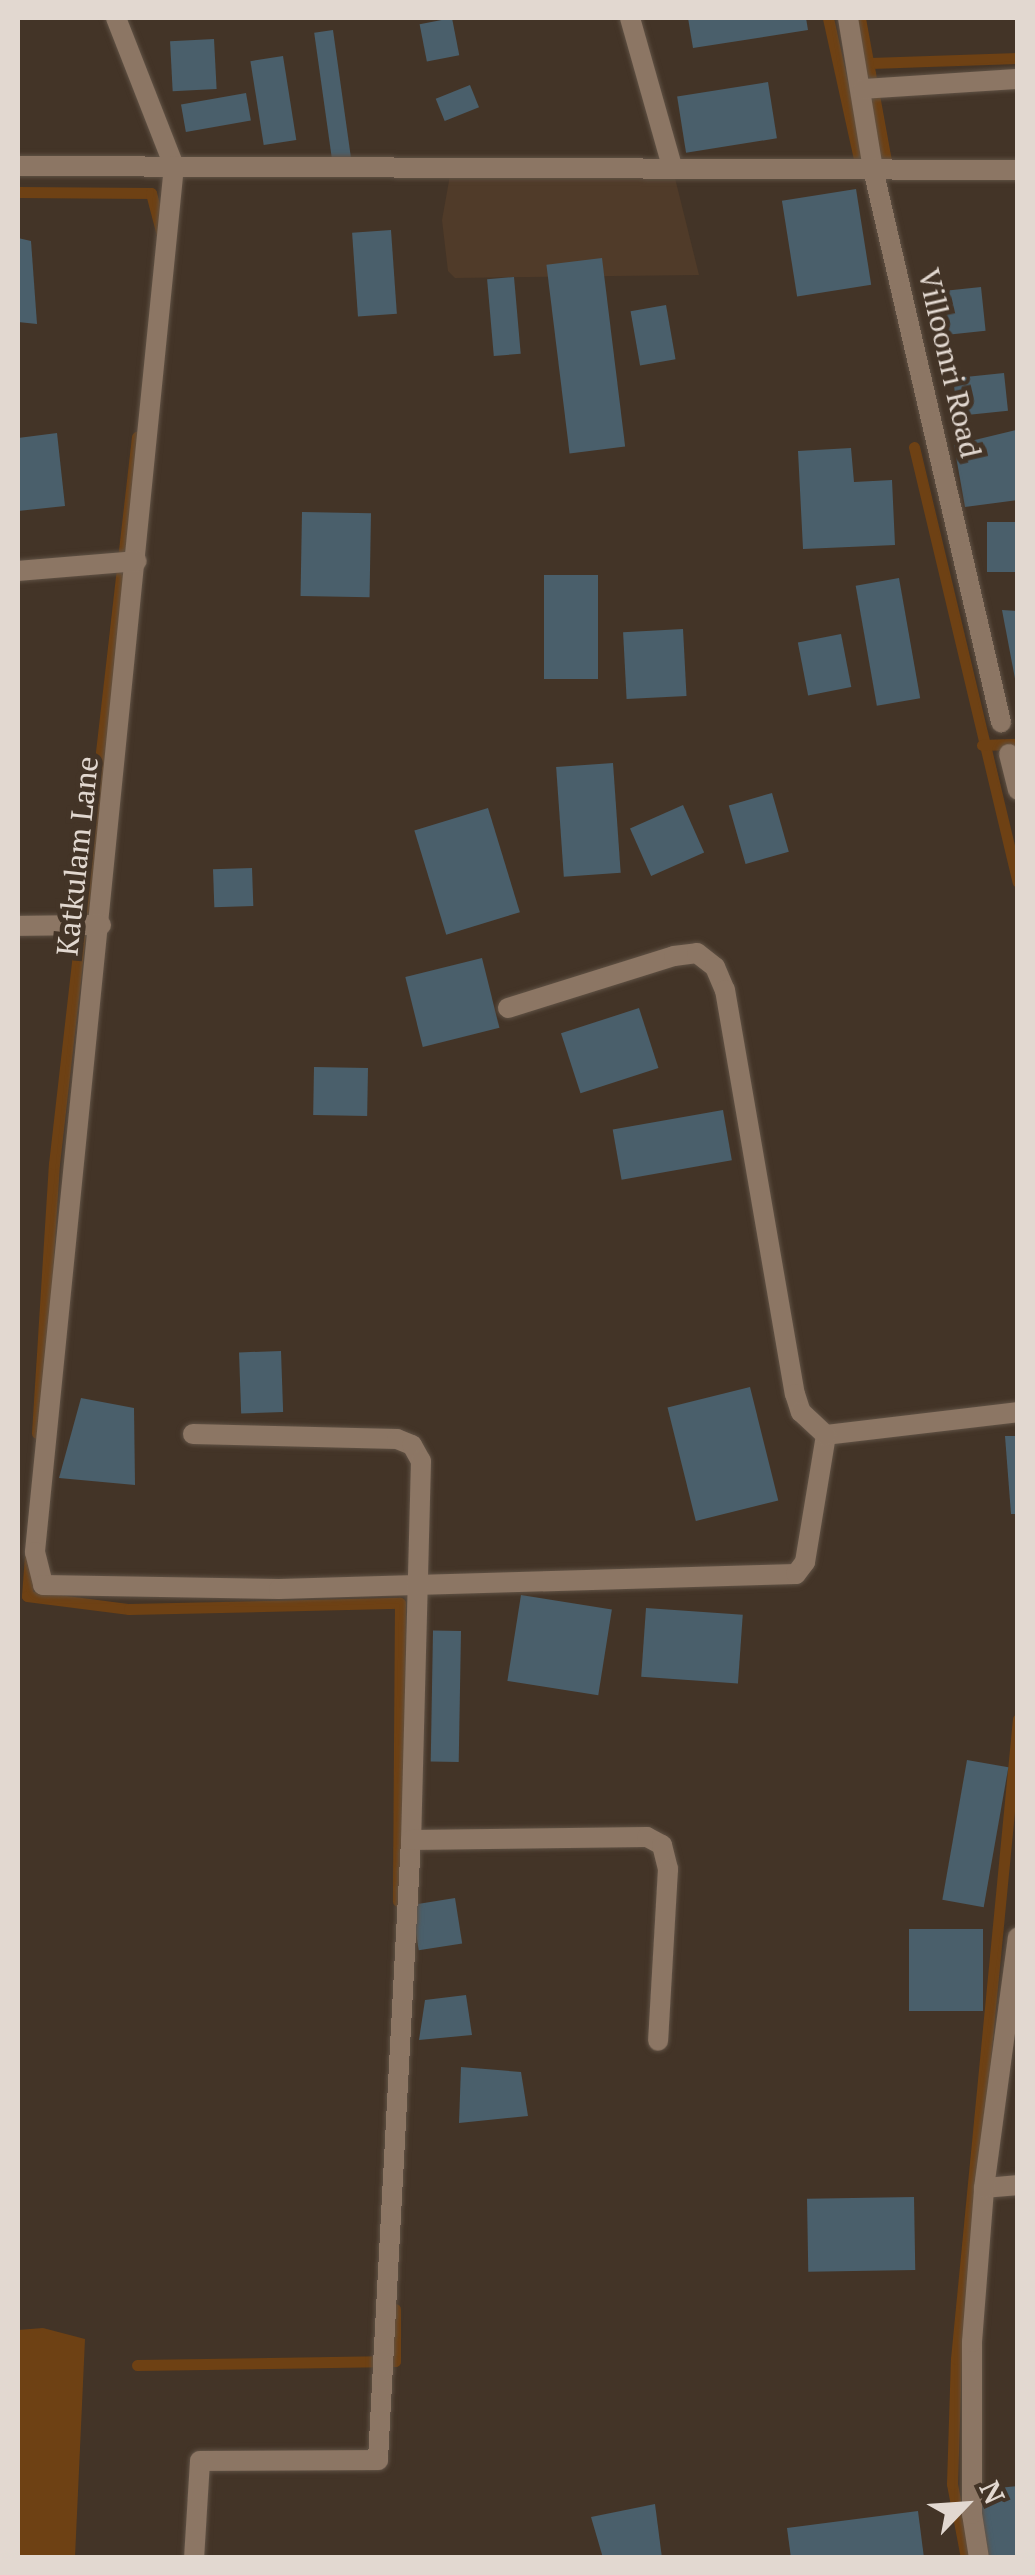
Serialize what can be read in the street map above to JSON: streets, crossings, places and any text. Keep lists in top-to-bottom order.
{
  "streets": {
    "street": ["Villoonri Road", "Katkulam Lane"]
  },
  "north": "top right"
}
